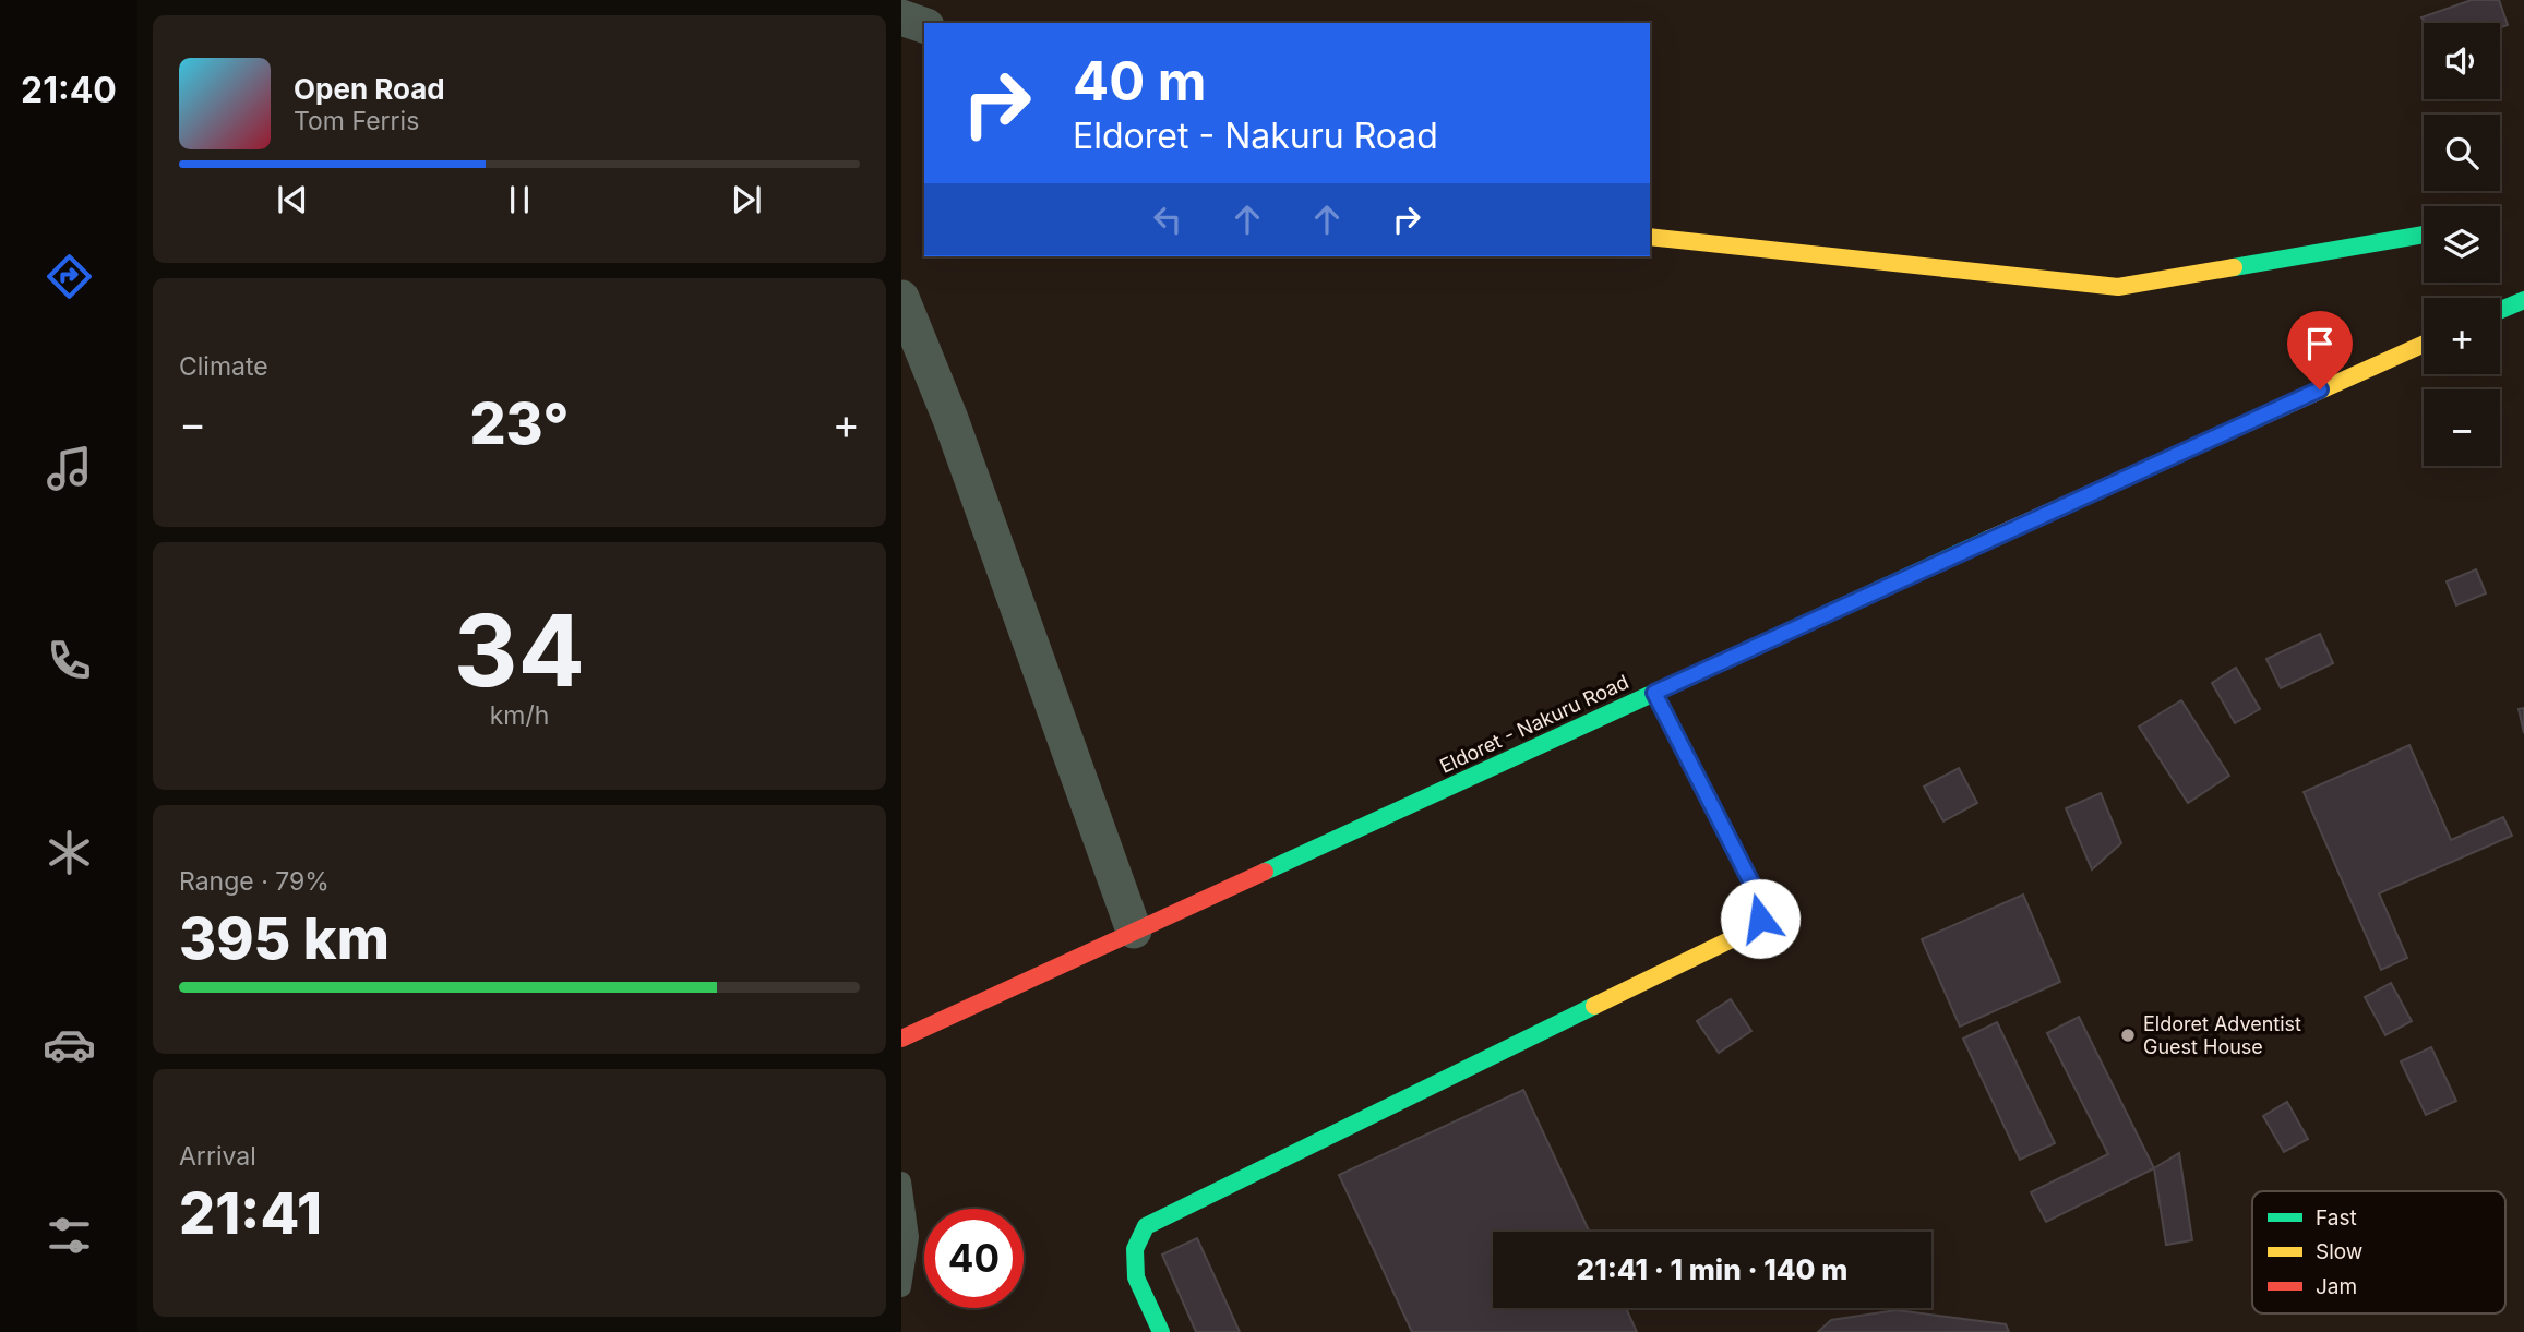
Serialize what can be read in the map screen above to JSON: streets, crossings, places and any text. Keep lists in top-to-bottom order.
{
  "streets": {
    "main road": ["Eldoret - Nakuru Road"]
  },
  "places": ["Eldoret Adventist Guest House"],
  "legend": ["Fast", "Slow", "Jam"],
  "page": {
    "tabs": "21:40",
    "map_buttons": ["+", "−"],
    "turn": ["40 m", "Eldoret - Nakuru Road"],
    "song": ["Open Road", "Tom Ferris"],
    "tile": [
      "Climate",
      ["34", "km/h"],
      ["Range · 79%", "395 km"],
      ["Arrival", "21:41"]
    ],
    "heat": ["−", "23°", "+"],
    "limit": "40",
    "trip": "21:41 · 1 min · 140 m"
  }
}
